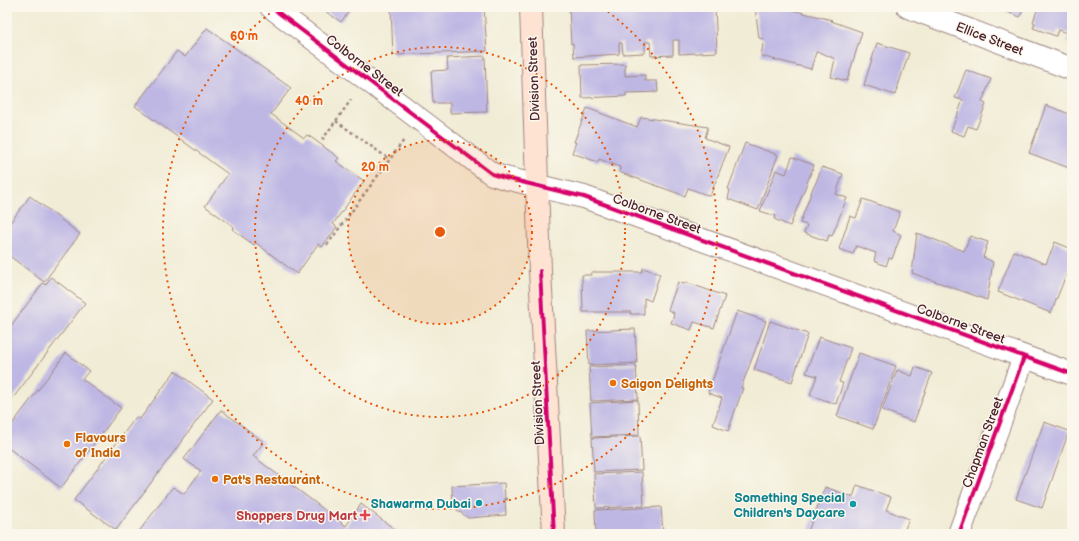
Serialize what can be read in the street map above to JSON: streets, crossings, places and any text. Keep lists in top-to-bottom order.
{
  "streets": {
    "main road": ["Division Street"],
    "street": ["Ellice Street", "Colborne Street", "Chapman Street"]
  },
  "crossings": [
    ["Colborne Street", "Division Street"],
    ["Colborne Street", "Chapman Street"]
  ],
  "places": {
    "other": [
      "Saigon Delights",
      "Flavours of India",
      "Pat's Restaurant",
      "Shawarma Dubai",
      "Something Special Children's Daycare"
    ],
    "health": ["Shoppers Drug Mart"]
  },
  "rings": ["60 m", "40 m", "20 m"]
}
